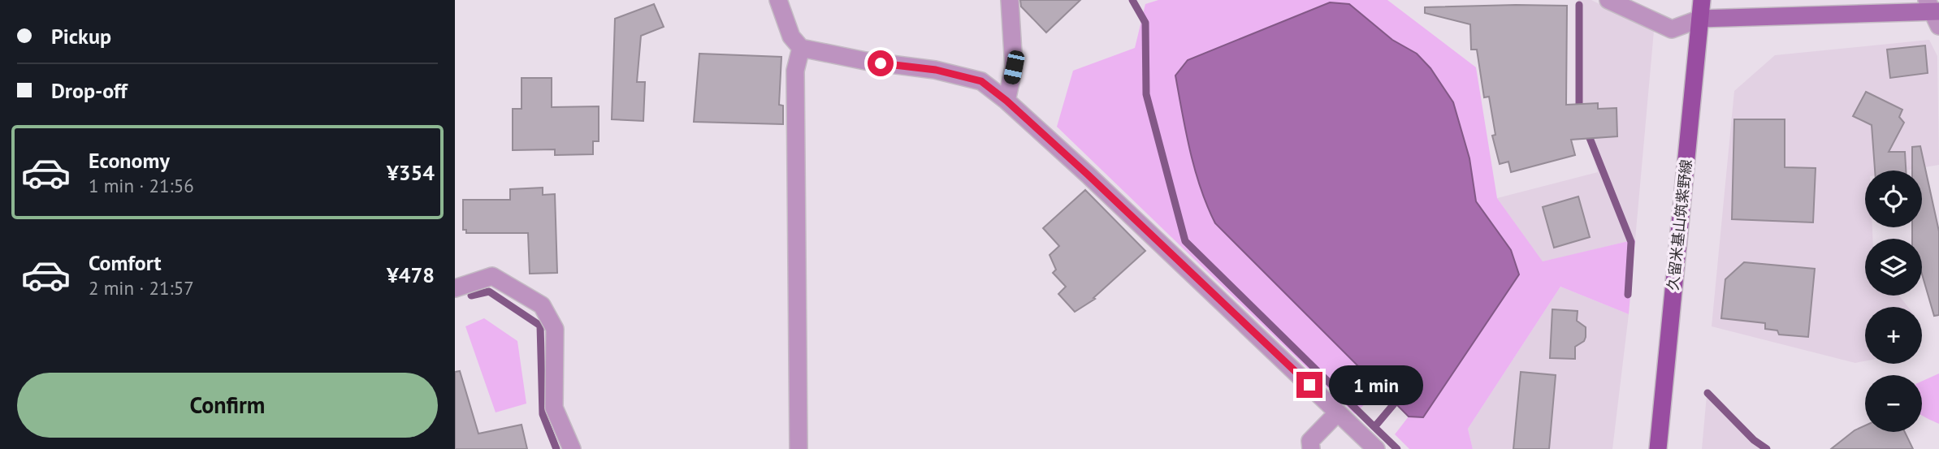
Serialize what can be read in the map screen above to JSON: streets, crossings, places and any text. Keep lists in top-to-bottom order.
{
  "streets": {
    "main road": ["久留米基山筑紫野線"]
  },
  "page": {
    "banner": ["Pickup", "Drop-off"],
    "list": [
      {
        "name": "Economy",
        "note": "1 min · 21:56",
        "value": "¥354"
      },
      {
        "name": "Comfort",
        "note": "2 min · 21:57",
        "value": "¥478"
      }
    ],
    "map_buttons": ["+", "−"],
    "buttons": "Confirm",
    "bubble": "1 min"
  }
}
